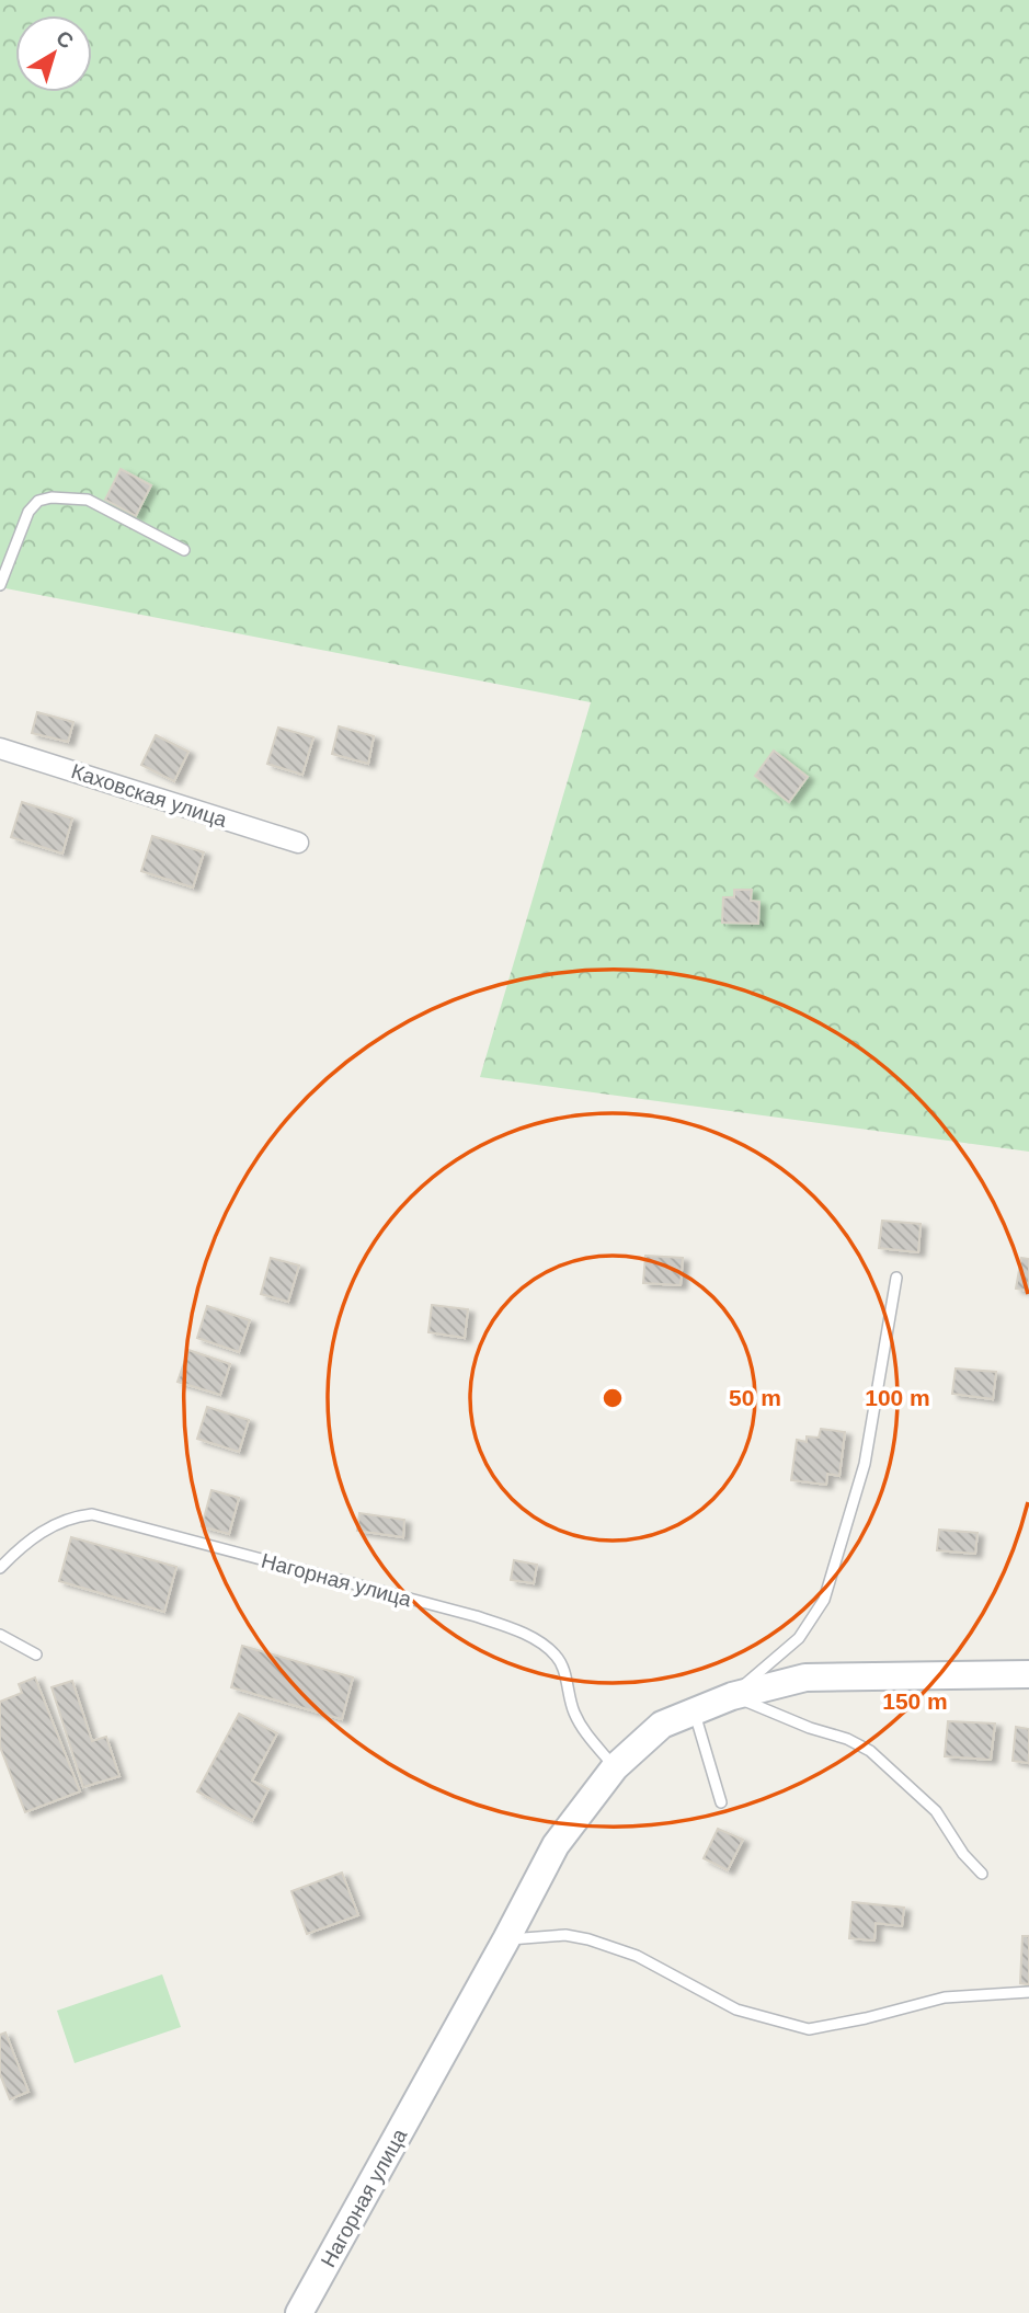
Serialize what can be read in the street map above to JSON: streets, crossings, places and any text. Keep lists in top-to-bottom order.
{
  "streets": {
    "main road": ["Нагорная улица"],
    "street": ["Каховская улица"]
  },
  "north": "top right",
  "rings": ["50 m", "100 m", "150 m"]
}
